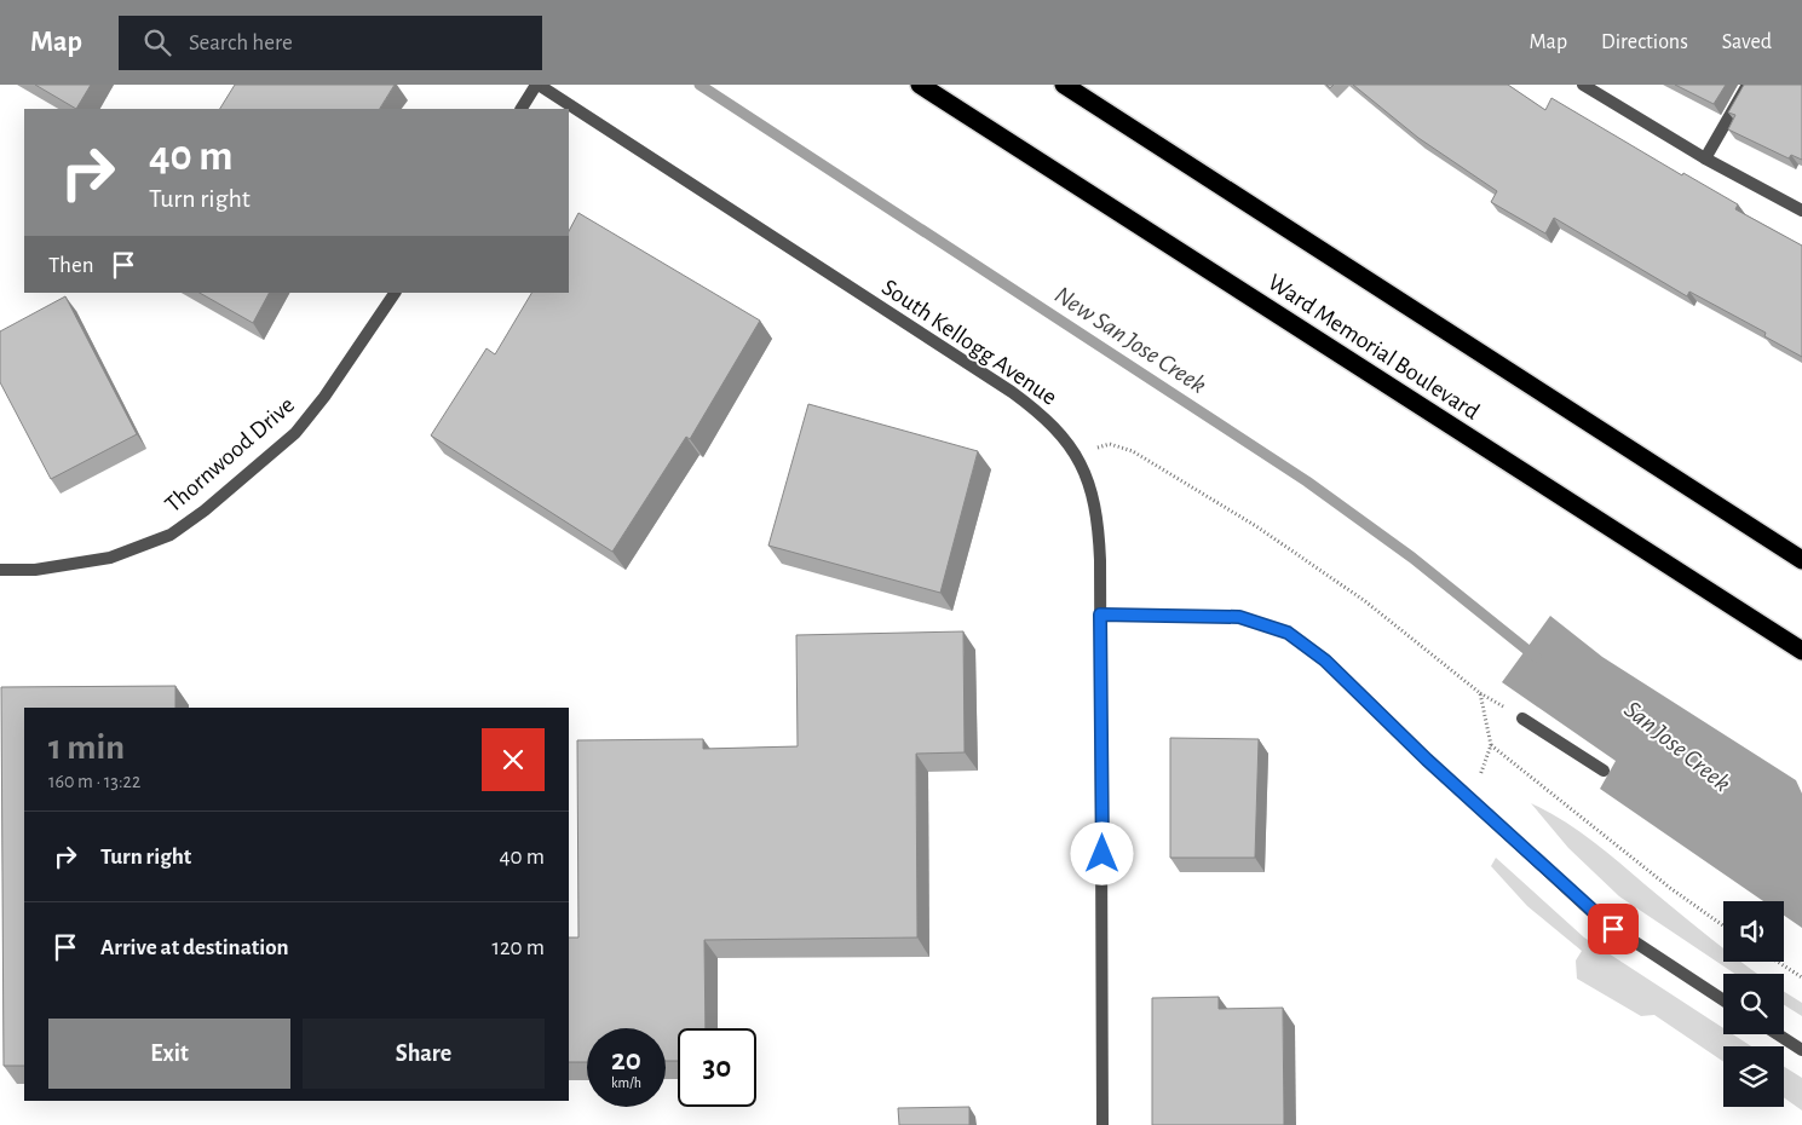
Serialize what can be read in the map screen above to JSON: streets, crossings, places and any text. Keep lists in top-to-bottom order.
{
  "streets": {
    "highway": ["Ward Memorial Boulevard"],
    "street": ["South Kellogg Avenue", "Thornwood Drive"]
  },
  "water": ["New San Jose Creek", "San Jose Creek"],
  "page": {
    "header": "Map",
    "search": "Search here",
    "nav": ["Map", "Directions", "Saved"],
    "turn": ["40 m", "Turn right"],
    "then": "Then",
    "heading": ["1 min", "160 m · 13:22"],
    "list": [
      {
        "name": "Turn right",
        "value": "40 m"
      },
      {
        "name": "Arrive at destination",
        "value": "120 m"
      }
    ],
    "buttons": ["Exit", "Share"],
    "speed": "20 km/h",
    "limit": "30"
  }
}
